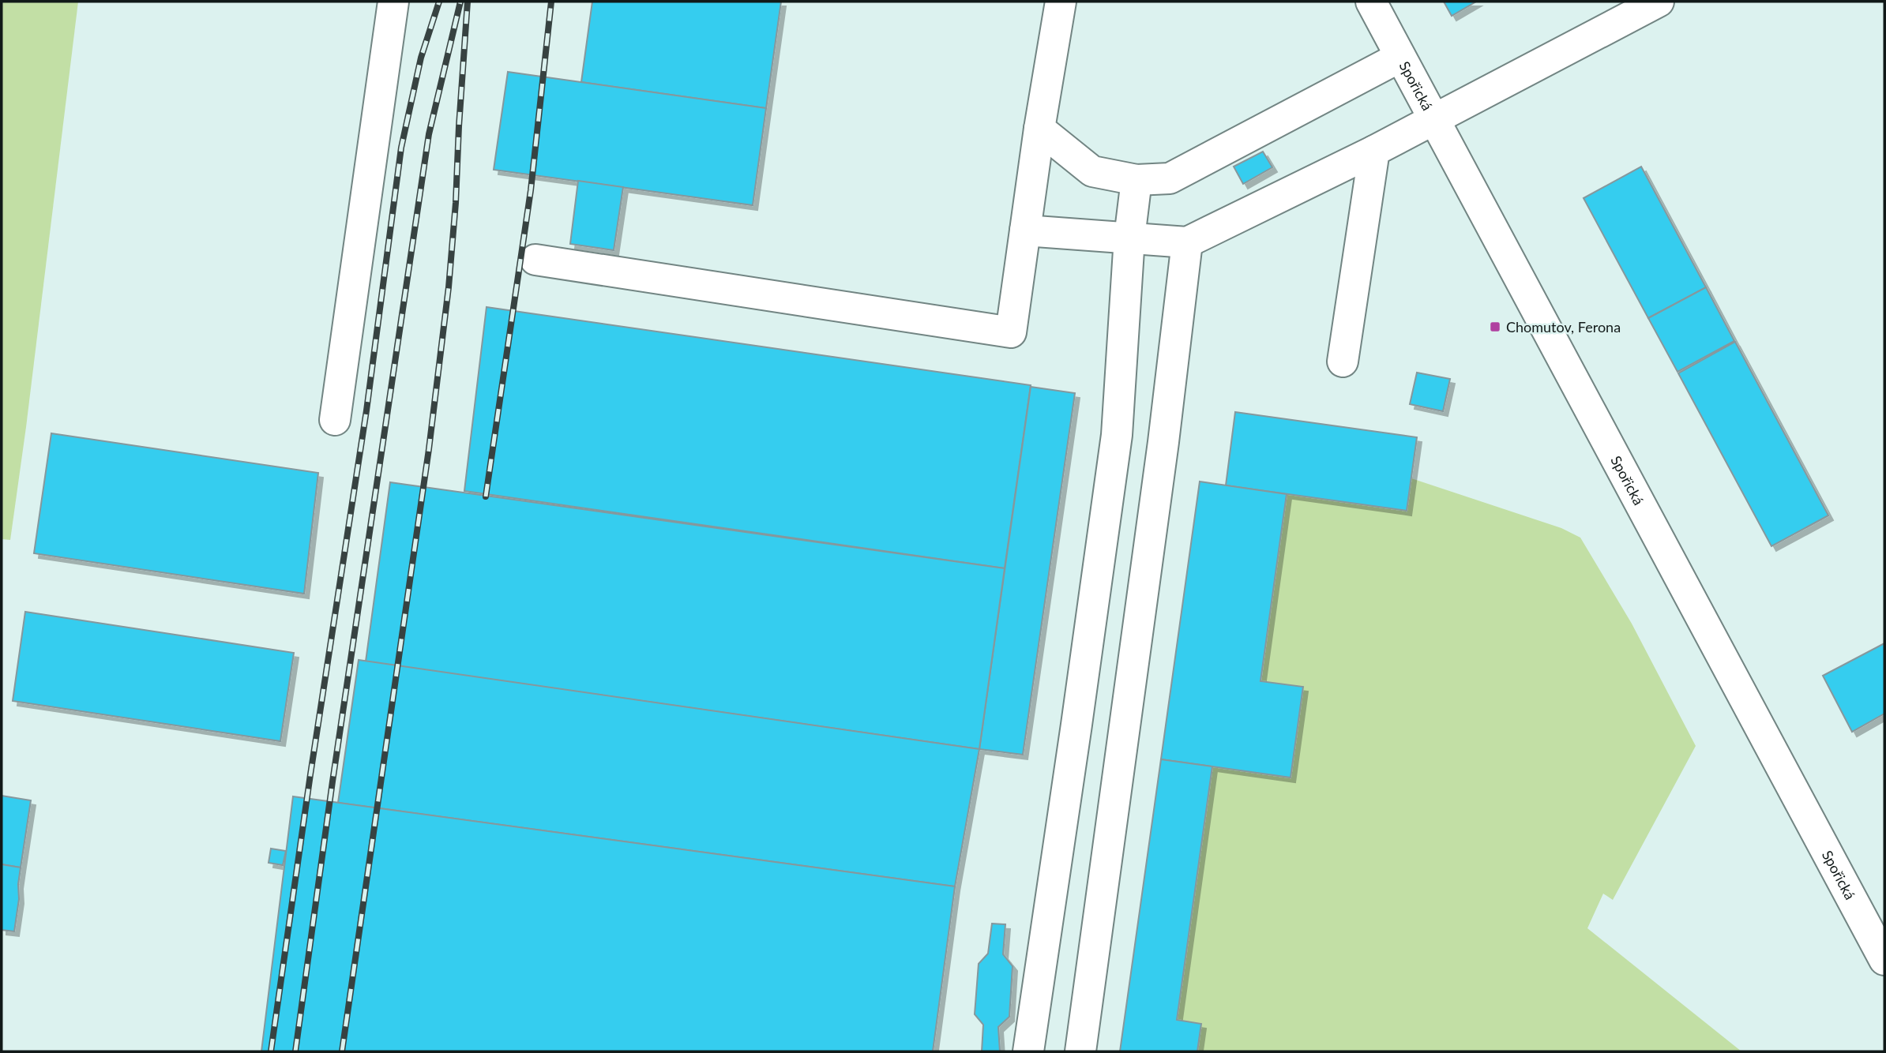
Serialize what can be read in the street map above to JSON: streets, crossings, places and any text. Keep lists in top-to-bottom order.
{
  "streets": {
    "street": ["Spořická"]
  },
  "places": {
    "transit": ["Chomutov, Ferona"]
  }
}
